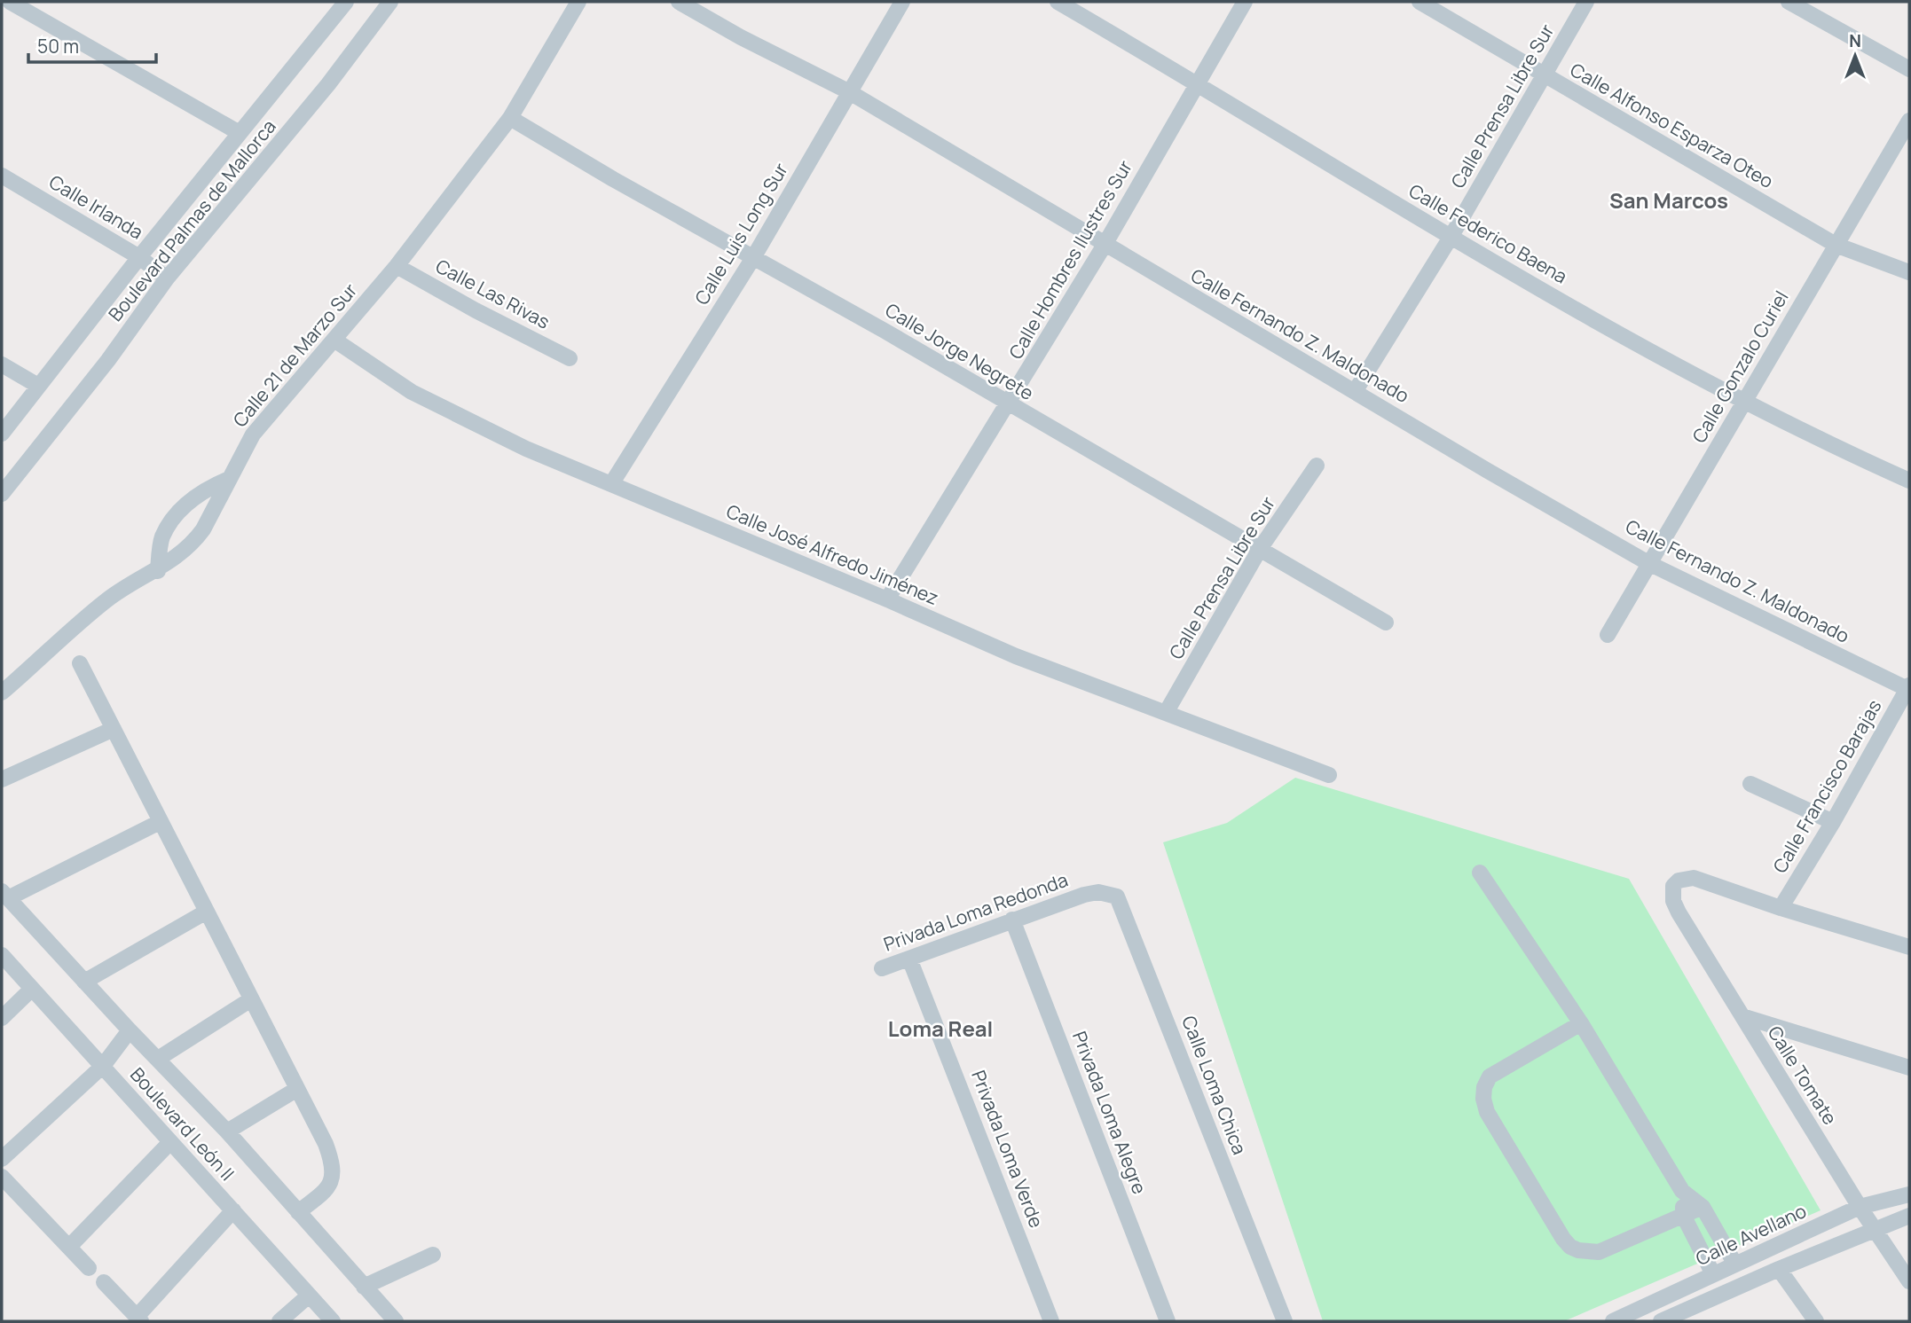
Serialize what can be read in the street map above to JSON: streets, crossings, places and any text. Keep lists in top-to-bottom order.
{
  "streets": {
    "street": [
      "Calle Prensa Libre Sur",
      "Calle Alfonso Esparza Oteo",
      "Calle Irlanda",
      "Boulevard Palmas de Mallorca",
      "Calle Luis Long Sur",
      "Calle Federico Baena",
      "Calle Hombres Ilustres Sur",
      "Calle Las Rivas",
      "Calle Fernando Z. Maldonado",
      "Calle Jorge Negrete",
      "Calle 21 de Marzo Sur",
      "Calle Gonzalo Curiel",
      "Calle José Alfredo Jiménez",
      "Calle Francisco Barajas",
      "Privada Loma Redonda",
      "Calle Tomate",
      "Calle Loma Chica",
      "Privada Loma Alegre",
      "Boulevard León II",
      "Privada Loma Verde",
      "Calle Avellano"
    ]
  },
  "crossings": [
    ["Calle Prensa Libre Sur", "Calle Alfonso Esparza Oteo"],
    ["Calle Prensa Libre Sur", "Calle Federico Baena"],
    ["Calle Prensa Libre Sur", "Calle Fernando Z. Maldonado"],
    ["Calle Prensa Libre Sur", "Calle Jorge Negrete"],
    ["Calle Prensa Libre Sur", "Calle José Alfredo Jiménez"],
    ["Calle Alfonso Esparza Oteo", "Calle Gonzalo Curiel"],
    ["Calle Irlanda", "Boulevard Palmas de Mallorca"],
    ["Calle Luis Long Sur", "Calle Fernando Z. Maldonado"],
    ["Calle Luis Long Sur", "Calle Jorge Negrete"],
    ["Calle Luis Long Sur", "Calle José Alfredo Jiménez"],
    ["Calle Federico Baena", "Calle Hombres Ilustres Sur"],
    ["Calle Federico Baena", "Calle Gonzalo Curiel"],
    ["Calle Hombres Ilustres Sur", "Calle Fernando Z. Maldonado"],
    ["Calle Hombres Ilustres Sur", "Calle Jorge Negrete"],
    ["Calle Hombres Ilustres Sur", "Calle José Alfredo Jiménez"],
    ["Calle Las Rivas", "Calle 21 de Marzo Sur"],
    ["Calle Fernando Z. Maldonado", "Calle Gonzalo Curiel"],
    ["Calle Fernando Z. Maldonado", "Calle Francisco Barajas"],
    ["Calle Jorge Negrete", "Calle 21 de Marzo Sur"],
    ["Calle 21 de Marzo Sur", "Calle José Alfredo Jiménez"],
    ["Calle Francisco Barajas", "Calle Tomate"],
    ["Privada Loma Redonda", "Calle Loma Chica"],
    ["Privada Loma Redonda", "Privada Loma Alegre"],
    ["Privada Loma Redonda", "Privada Loma Verde"],
    ["Calle Tomate", "Calle Avellano"]
  ],
  "districts": ["San Marcos", "Loma Real"],
  "scale_bar": "50 m",
  "north": "top"
}
